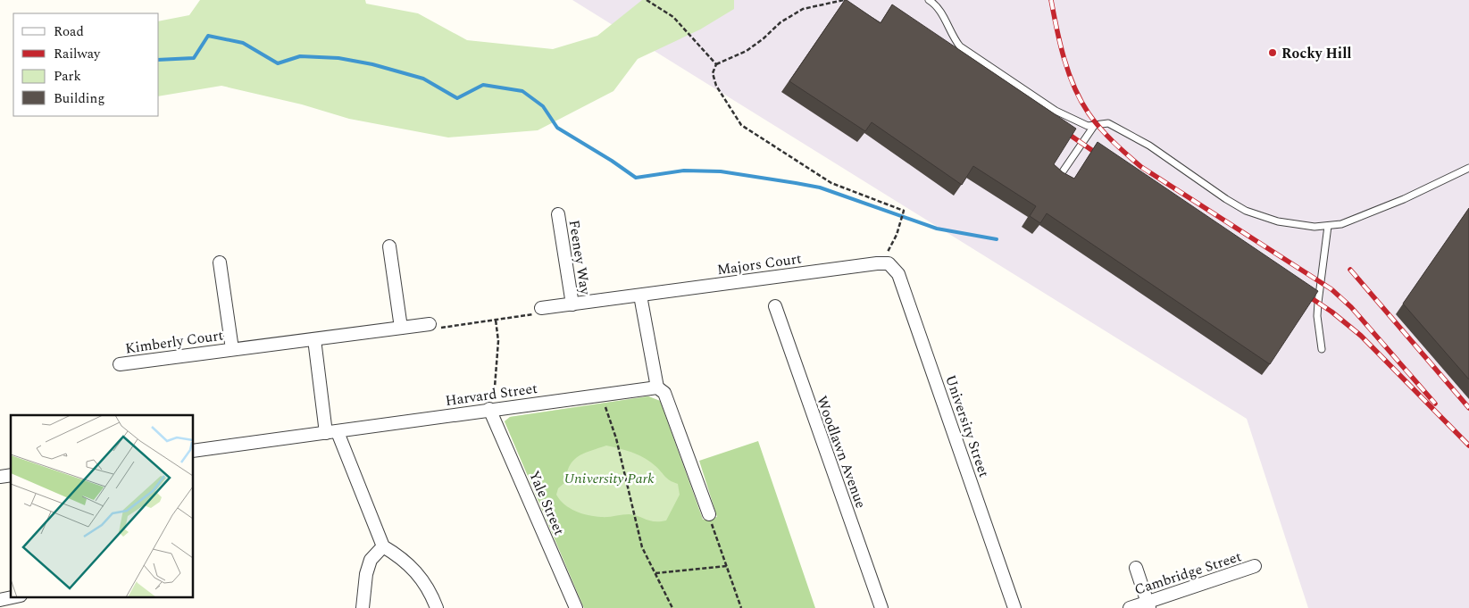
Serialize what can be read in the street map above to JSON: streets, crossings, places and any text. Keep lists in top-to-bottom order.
{
  "streets": {
    "street": [
      "Feeney Way",
      "Majors Court",
      "Kimberly Court",
      "Harvard Street",
      "University Street",
      "Woodlawn Avenue",
      "Yale Street",
      "Cambridge Street"
    ]
  },
  "crossings": [
    ["Feeney Way", "Majors Court"],
    ["Majors Court", "University Street"],
    ["Harvard Street", "Yale Street"]
  ],
  "parks": ["University Park"],
  "places": ["Rocky Hill"],
  "legend": [
    "Road",
    "Railway",
    "Park",
    "Building"
  ]
}
